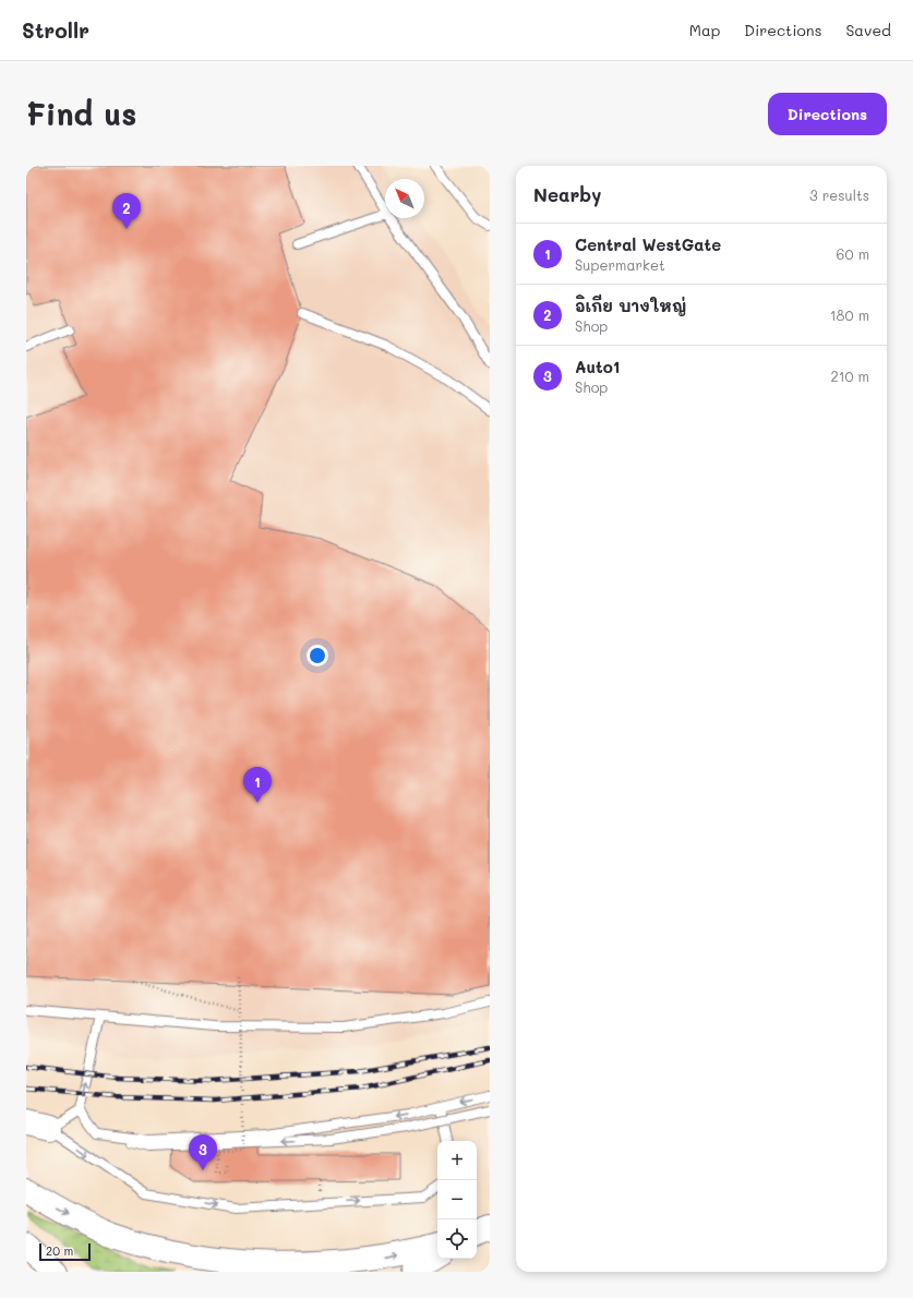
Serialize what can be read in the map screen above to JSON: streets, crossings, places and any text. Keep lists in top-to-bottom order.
{
  "scale_bar": "20 m",
  "north": "top left",
  "page": {
    "header": "Strollr",
    "nav": ["Map", "Directions", "Saved"],
    "buttons": "Directions",
    "title": "Find us",
    "heading": ["Nearby", "3 results"],
    "pins": ["2", "1", "3"],
    "list": [
      {
        "mark": "1",
        "name": "Central WestGate",
        "note": "Supermarket",
        "value": "60 m"
      },
      {
        "mark": "2",
        "name": "อิเกีย บางใหญ่",
        "note": "Shop",
        "value": "180 m"
      },
      {
        "mark": "3",
        "name": "Auto1",
        "note": "Shop",
        "value": "210 m"
      }
    ],
    "map_buttons": ["+", "−"],
    "scale": "20 m"
  }
}
